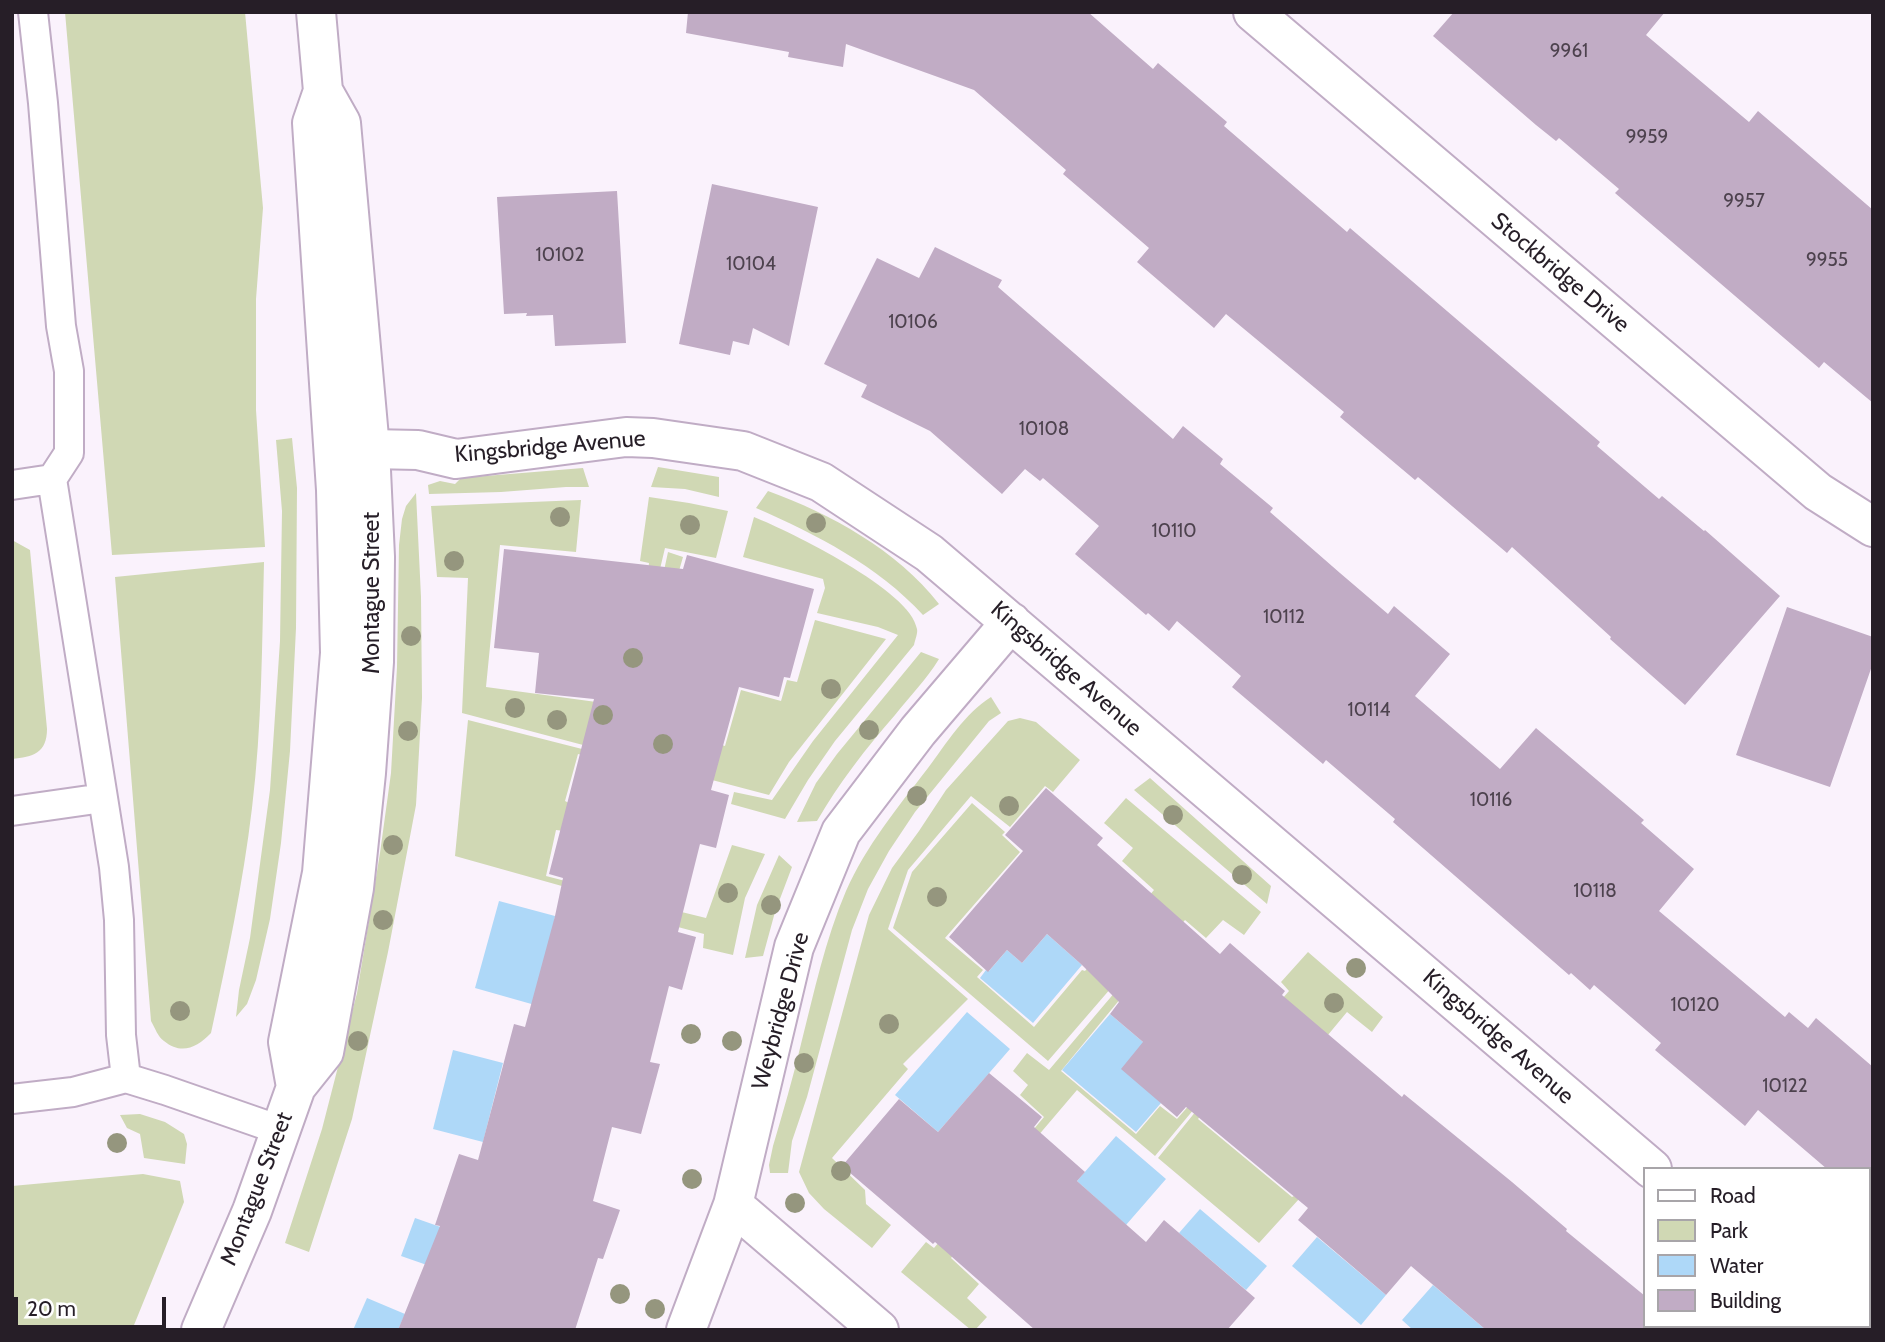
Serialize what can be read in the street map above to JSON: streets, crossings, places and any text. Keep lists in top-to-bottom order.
{
  "streets": {
    "street": [
      "Stockbridge Drive",
      "Kingsbridge Avenue",
      "Montague Street",
      "Weybridge Drive"
    ]
  },
  "crossings": [
    ["Kingsbridge Avenue", "Montague Street"],
    ["Kingsbridge Avenue", "Weybridge Drive"]
  ],
  "house_numbers": [
    "9961",
    "9959",
    "9957",
    "10102",
    "9955",
    "10104",
    "10106",
    "10108",
    "10110",
    "10112",
    "10114",
    "10116",
    "10118",
    "10120",
    "10122"
  ],
  "legend": [
    "Road",
    "Park",
    "Water",
    "Building"
  ],
  "scale_bar": "20 m"
}
